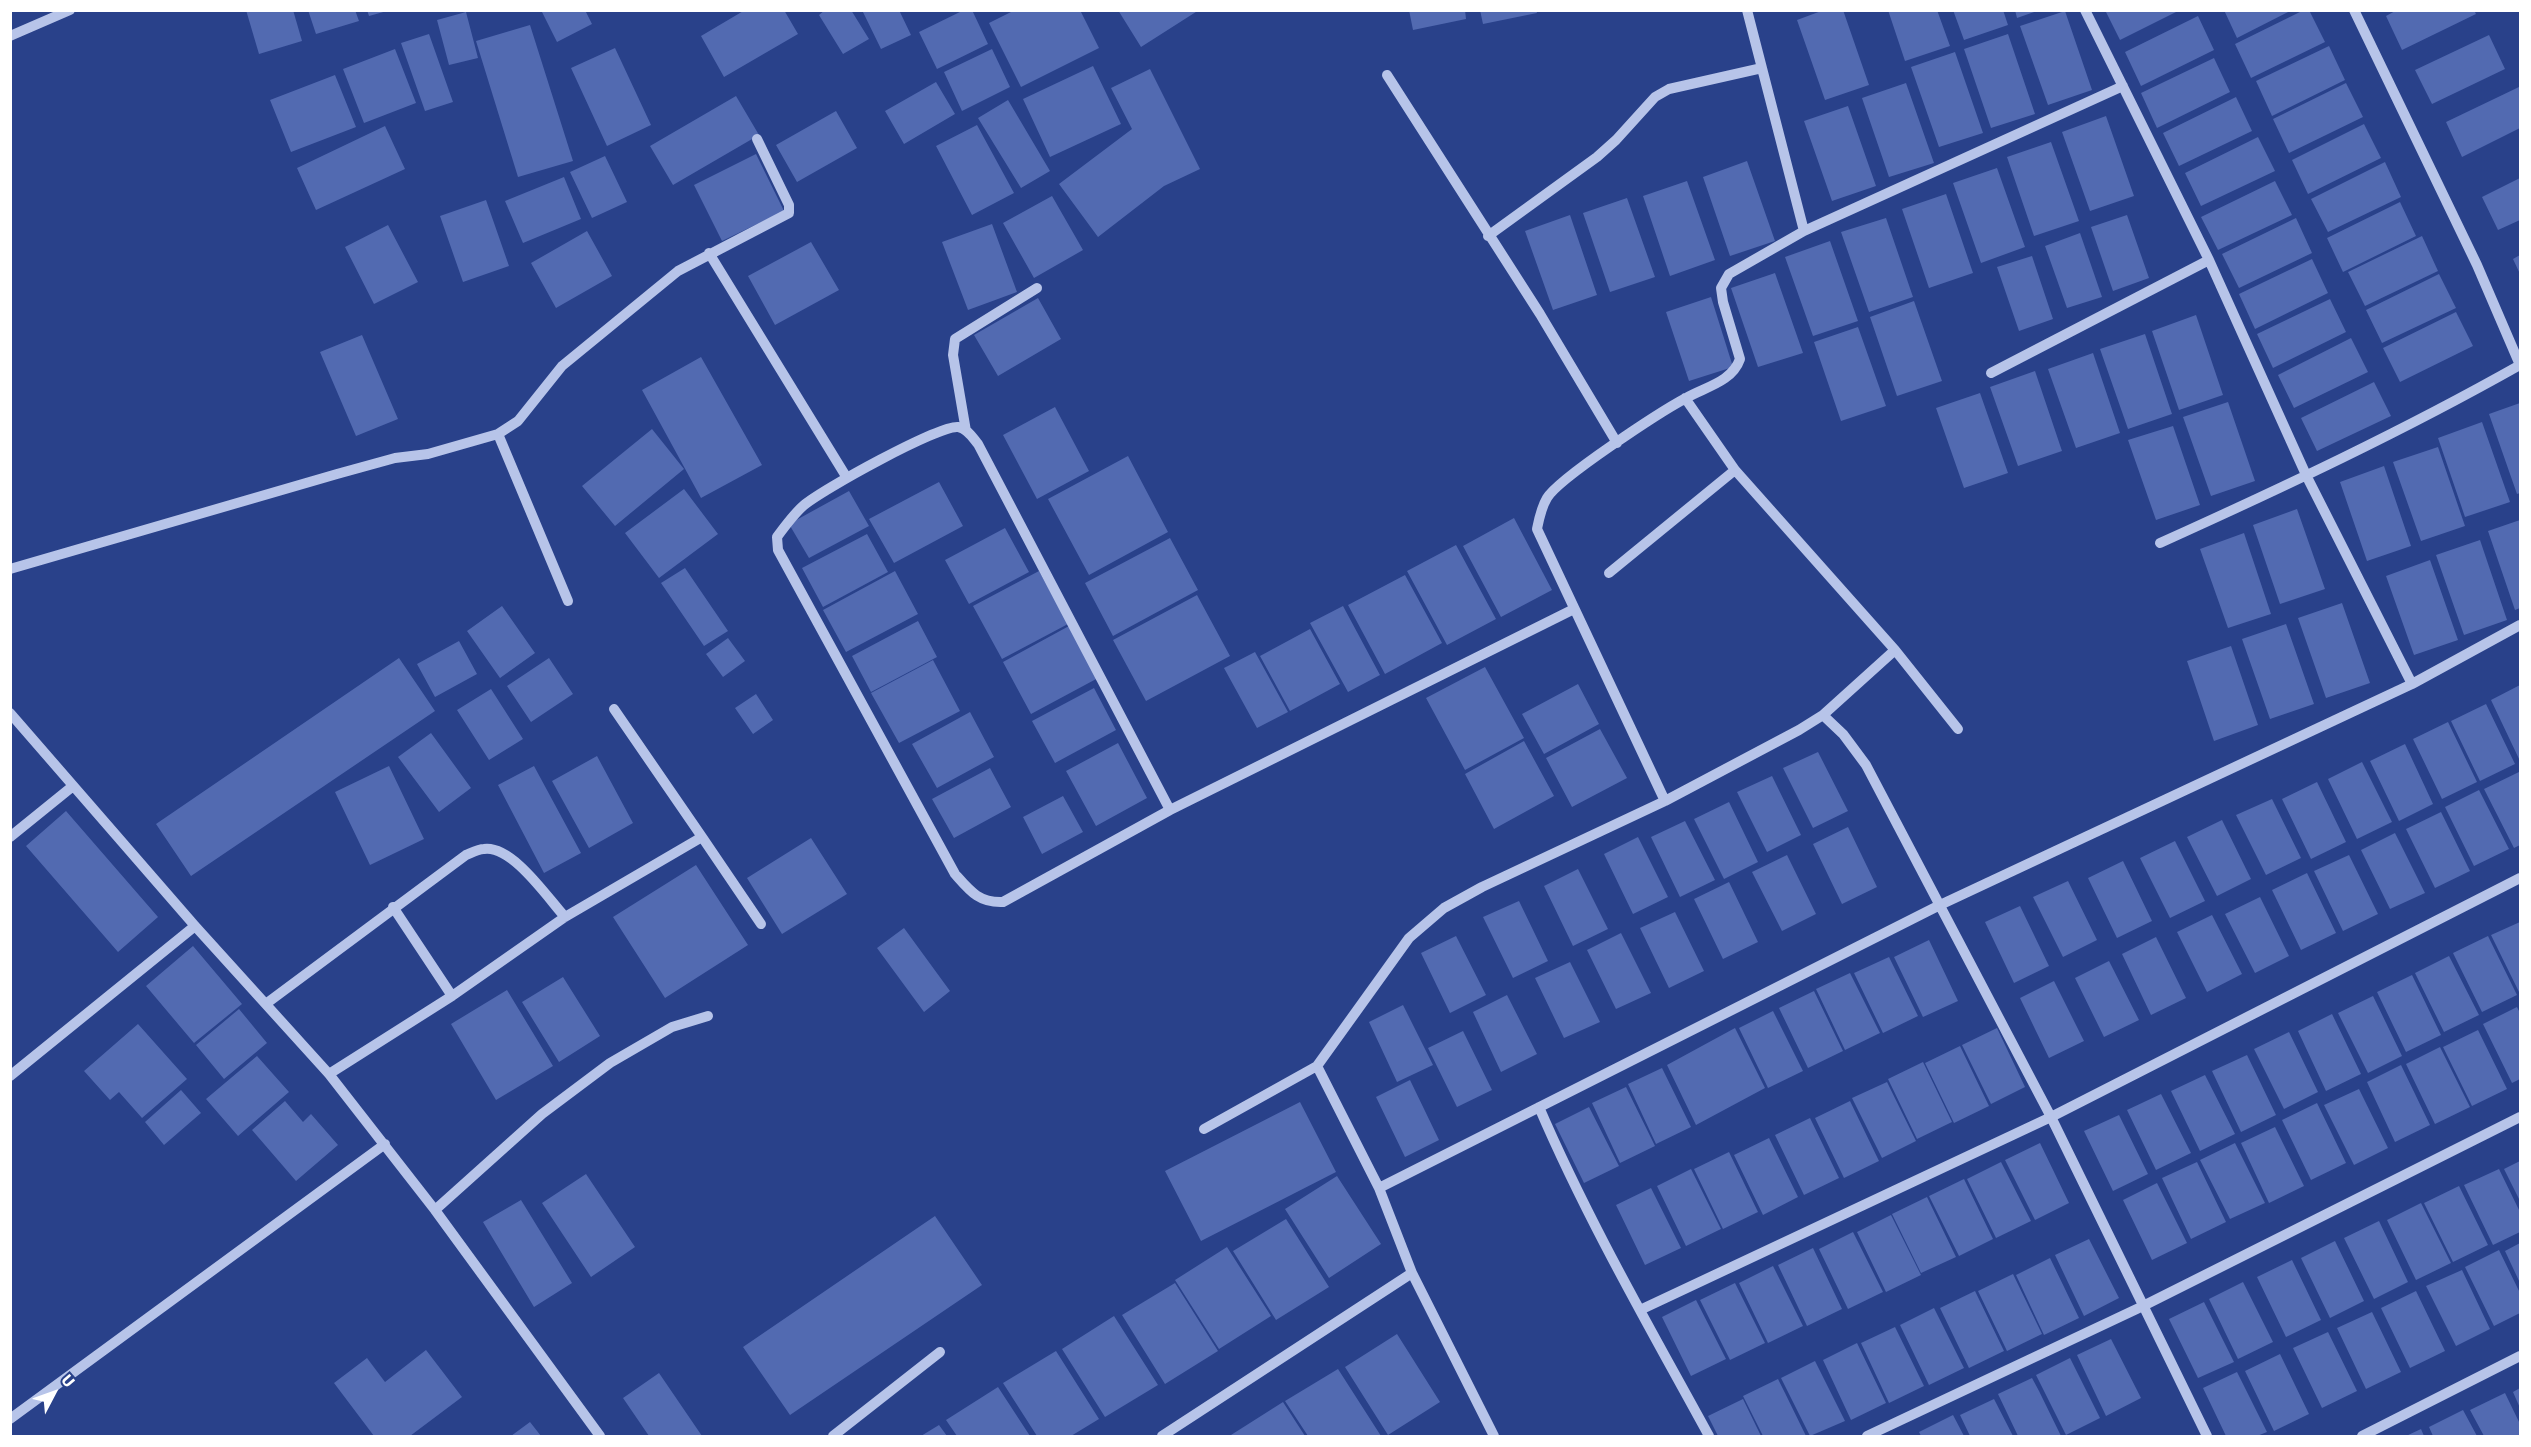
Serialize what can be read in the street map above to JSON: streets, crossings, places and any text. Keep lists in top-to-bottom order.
{
  "north": "top right"
}
